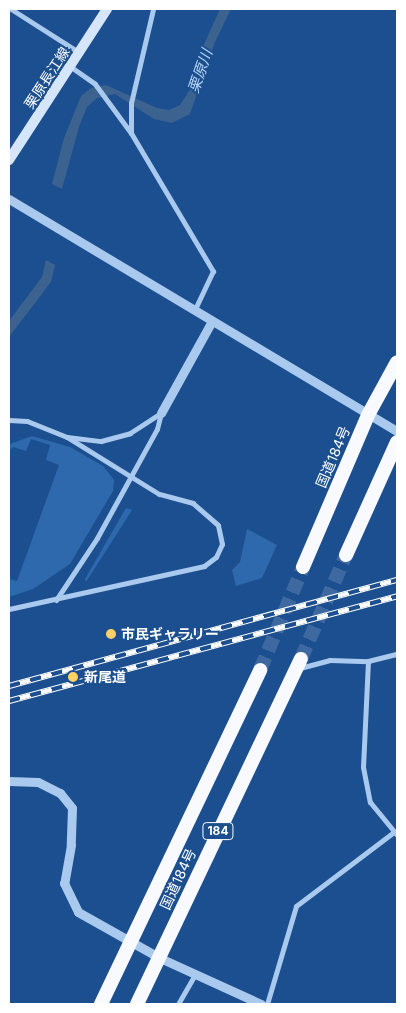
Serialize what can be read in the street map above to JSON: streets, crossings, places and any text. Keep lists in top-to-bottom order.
{
  "streets": {
    "highway": ["国道184号", "184"],
    "main road": ["栗原長江線"]
  },
  "water": ["栗原川"],
  "places": ["市民ギャラリー", "新尾道"]
}
